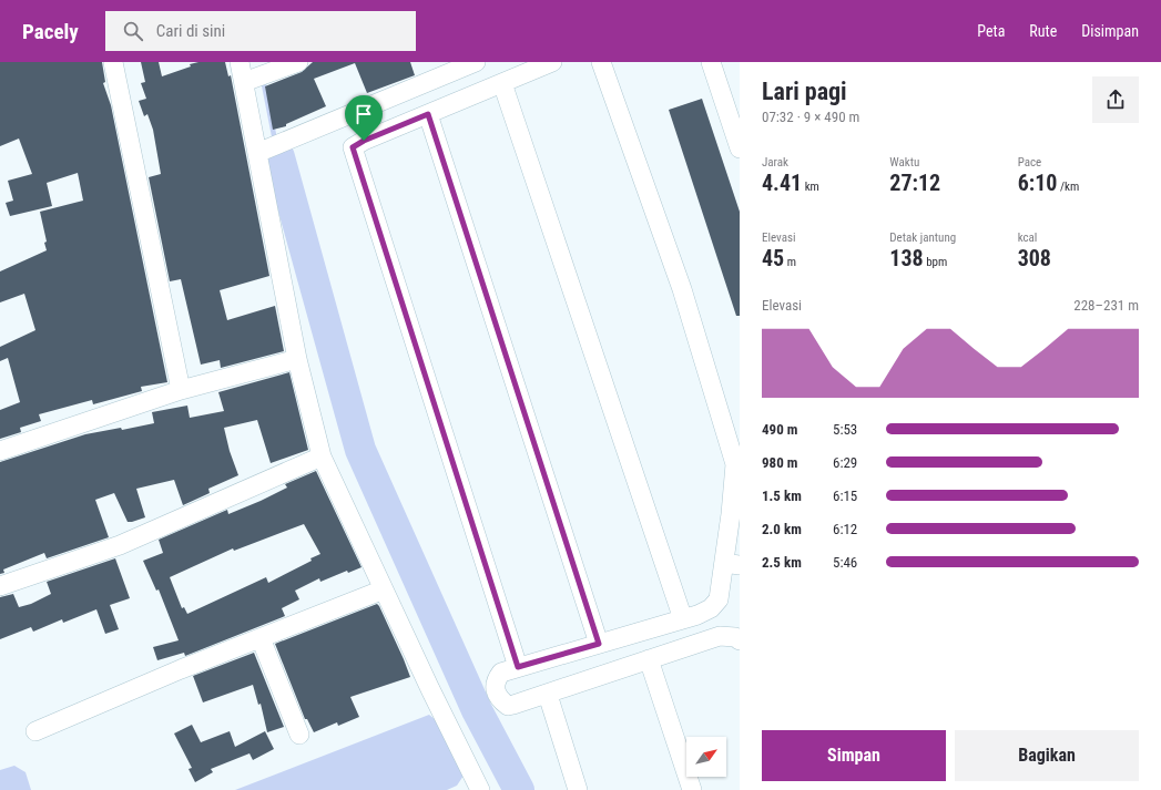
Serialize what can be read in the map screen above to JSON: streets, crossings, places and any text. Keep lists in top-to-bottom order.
{
  "north": "top right",
  "page": {
    "header": "Pacely",
    "search": "Cari di sini",
    "nav": ["Peta", "Rute", "Disimpan"],
    "heading": ["Lari pagi", "07:32 · 9 × 490 m"],
    "stats": [
      ["Jarak", "4.41 km"],
      ["Waktu", "27:12"],
      ["Pace", "6:10 /km"],
      ["Elevasi", "45 m"],
      ["Detak jantung", "138 bpm"],
      ["kcal", "308"]
    ],
    "chart": ["Elevasi", "228–231 m"],
    "list": [
      {
        "name": "490 m",
        "note": "5:53"
      },
      {
        "name": "980 m",
        "note": "6:29"
      },
      {
        "name": "1.5 km",
        "note": "6:15"
      },
      {
        "name": "2.0 km",
        "note": "6:12"
      },
      {
        "name": "2.5 km",
        "note": "5:46"
      }
    ],
    "buttons": ["Simpan", "Bagikan"]
  }
}
